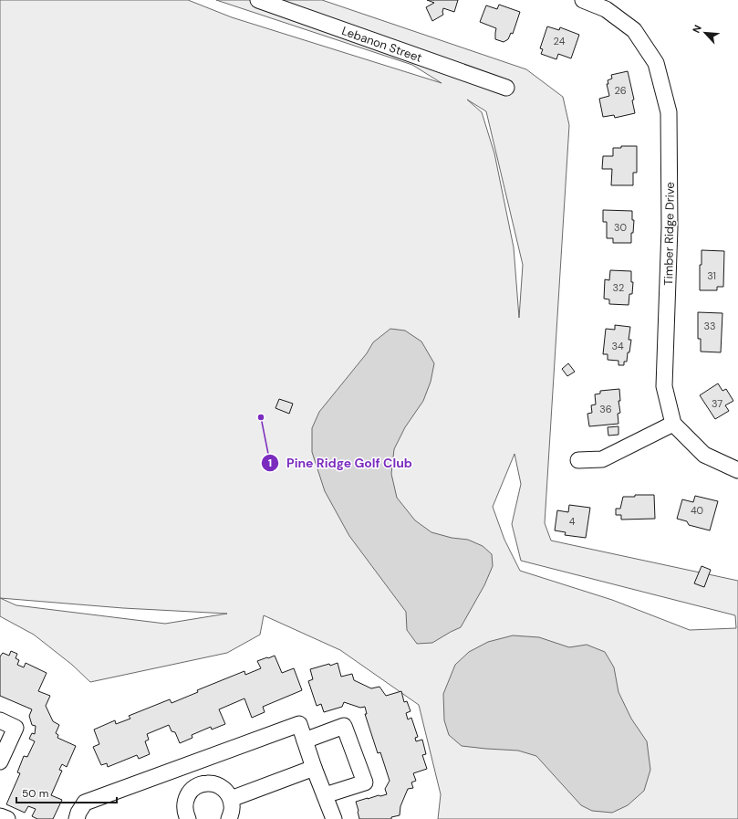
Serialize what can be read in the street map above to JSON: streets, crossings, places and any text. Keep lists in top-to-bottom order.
{
  "streets": {
    "street": ["Lebanon Street", "Timber Ridge Drive"]
  },
  "places": ["Pine Ridge Golf Club"],
  "house_numbers": [
    "24",
    "26",
    "30",
    "31",
    "32",
    "33",
    "34",
    "37",
    "36",
    "40",
    "4"
  ],
  "scale_bar": "50 m",
  "north": "top left"
}
